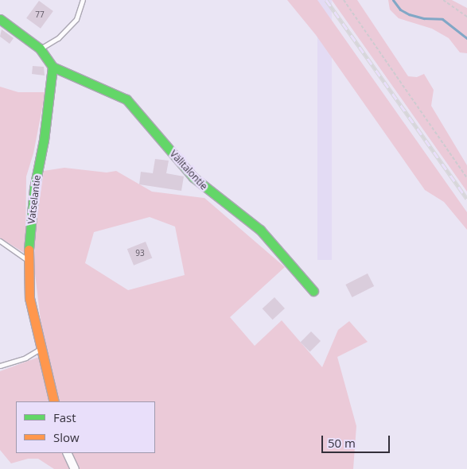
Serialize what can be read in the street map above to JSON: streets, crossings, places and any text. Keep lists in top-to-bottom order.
{
  "streets": {
    "street": ["Välitalontie", "Vatselantie"]
  },
  "crossings": [
    ["Välitalontie", "Vatselantie"]
  ],
  "house_numbers": ["77", "93"],
  "legend": ["Fast", "Slow"],
  "scale_bar": "50 m"
}
